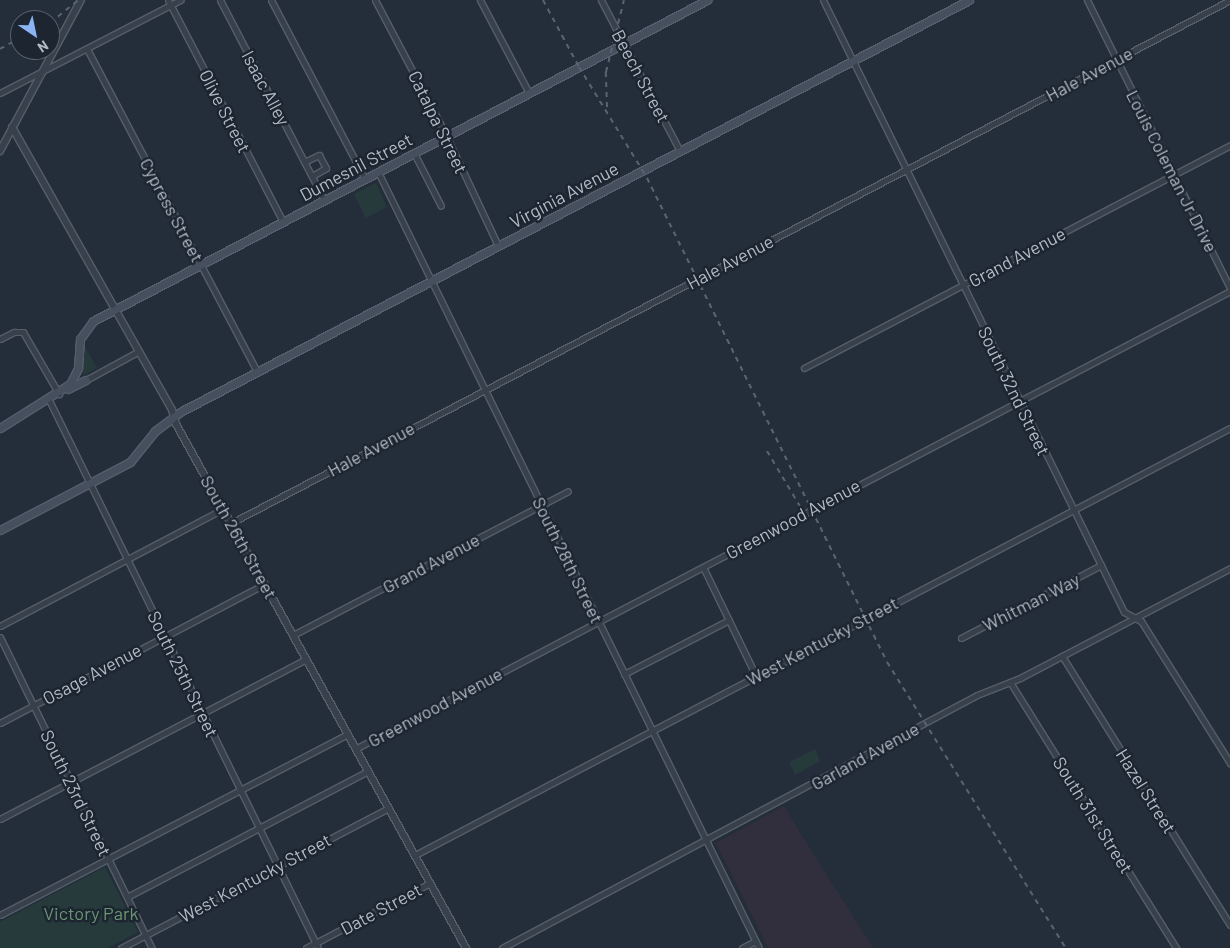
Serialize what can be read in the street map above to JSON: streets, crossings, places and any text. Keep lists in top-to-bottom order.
{
  "streets": {
    "main road": ["Dumesnil Street", "Virginia Avenue"],
    "street": [
      "Hale Avenue",
      "Beech Street",
      "Isaac Alley",
      "Olive Street",
      "Catalpa Street",
      "Louis Coleman Jr Drive",
      "Cypress Street",
      "Grand Avenue",
      "South 32nd Street",
      "Greenwood Avenue",
      "South 26th Street",
      "South 28th Street",
      "Whitman Way",
      "West Kentucky Street",
      "Osage Avenue",
      "South 25th Street",
      "Garland Avenue",
      "Hazel Street",
      "South 23rd Street",
      "South 31st Street",
      "Date Street"
    ]
  },
  "crossings": [
    ["Hale Avenue", "Louis Coleman Jr Drive"],
    ["Hale Avenue", "South 32nd Street"],
    ["Hale Avenue", "South 26th Street"],
    ["Hale Avenue", "South 28th Street"],
    ["Beech Street", "Dumesnil Street"],
    ["Beech Street", "Virginia Avenue"],
    ["Isaac Alley", "Dumesnil Street"],
    ["Olive Street", "Dumesnil Street"],
    ["Catalpa Street", "Dumesnil Street"],
    ["Catalpa Street", "Virginia Avenue"],
    ["Dumesnil Street", "Cypress Street"],
    ["Dumesnil Street", "South 26th Street"],
    ["Dumesnil Street", "South 28th Street"],
    ["Dumesnil Street", "South 25th Street"],
    ["Louis Coleman Jr Drive", "Grand Avenue"],
    ["Louis Coleman Jr Drive", "Greenwood Avenue"],
    ["Virginia Avenue", "Cypress Street"],
    ["Virginia Avenue", "South 32nd Street"],
    ["Virginia Avenue", "South 26th Street"],
    ["Virginia Avenue", "South 28th Street"],
    ["Virginia Avenue", "South 25th Street"],
    ["Grand Avenue", "South 32nd Street"],
    ["Grand Avenue", "South 26th Street"],
    ["Grand Avenue", "South 28th Street"],
    ["South 32nd Street", "Greenwood Avenue"],
    ["South 32nd Street", "Whitman Way"],
    ["South 32nd Street", "West Kentucky Street"],
    ["South 32nd Street", "Garland Avenue"],
    ["Greenwood Avenue", "South 26th Street"],
    ["Greenwood Avenue", "South 28th Street"],
    ["Greenwood Avenue", "South 25th Street"],
    ["Greenwood Avenue", "South 23rd Street"],
    ["South 26th Street", "West Kentucky Street"],
    ["South 26th Street", "Osage Avenue"],
    ["South 26th Street", "Date Street"],
    ["South 28th Street", "West Kentucky Street"],
    ["South 28th Street", "Garland Avenue"],
    ["West Kentucky Street", "South 25th Street"],
    ["West Kentucky Street", "South 23rd Street"],
    ["Osage Avenue", "South 25th Street"],
    ["Osage Avenue", "South 23rd Street"],
    ["South 25th Street", "Date Street"],
    ["Garland Avenue", "Hazel Street"],
    ["Garland Avenue", "South 31st Street"]
  ],
  "parks": ["Victory Park"],
  "north": "bottom right"
}
